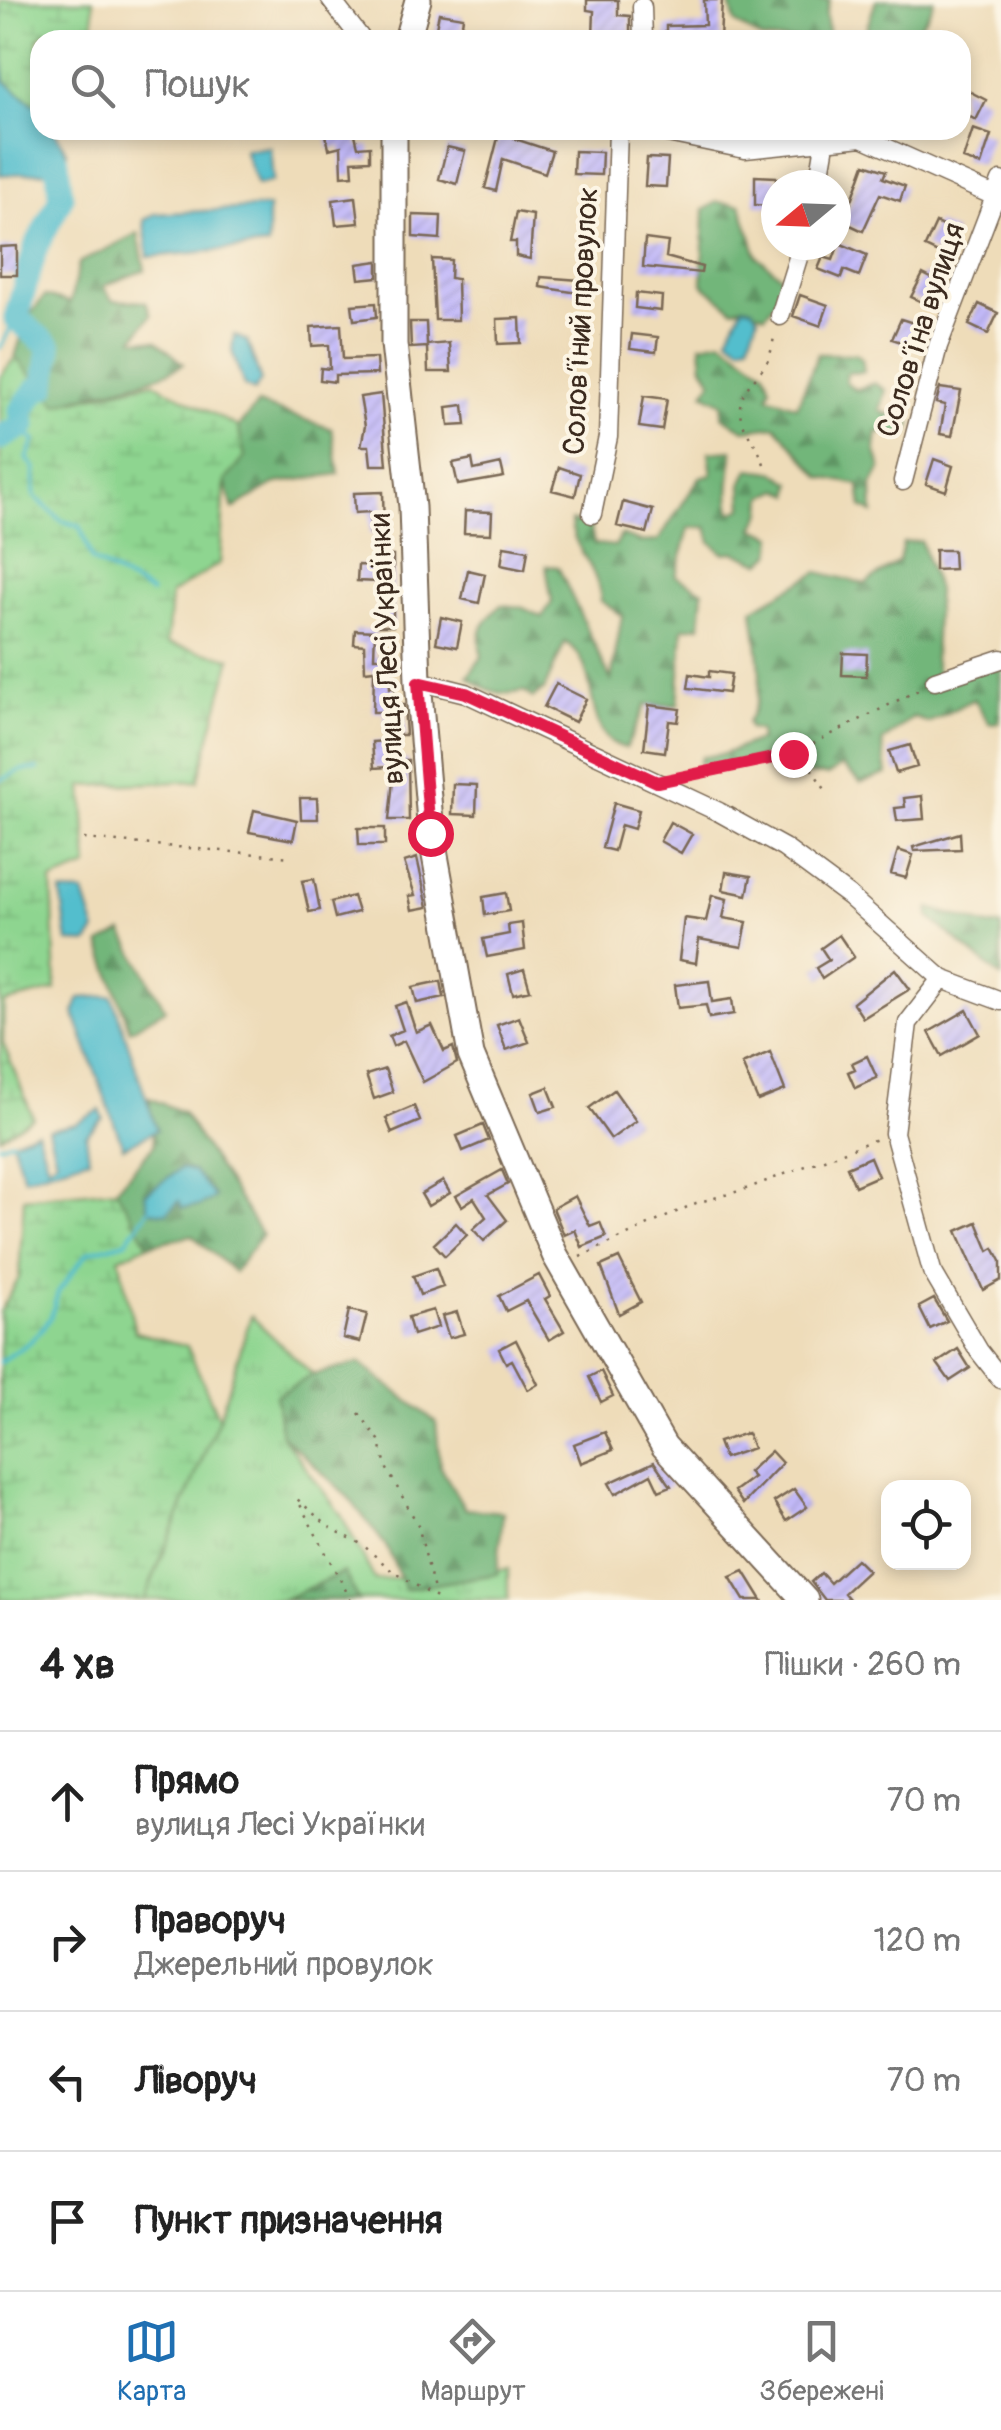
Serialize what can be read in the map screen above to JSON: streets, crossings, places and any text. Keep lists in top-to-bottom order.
{
  "streets": {
    "street": ["Соловʼїний провулок", "Соловʼїна вулиця", "вулиця Лесі Українки"]
  },
  "north": "left",
  "page": {
    "search": "Пошук",
    "heading": ["4 хв", "Пішки · 260 m"],
    "list": [
      ["Прямо", "вулиця Лесі Українки", "70 m"],
      ["Праворуч", "Джерельний провулок", "120 m"],
      ["Ліворуч", "70 m"],
      "Пункт призначення"
    ],
    "nav": ["Карта", "Маршрут", "Збережені"]
  }
}
